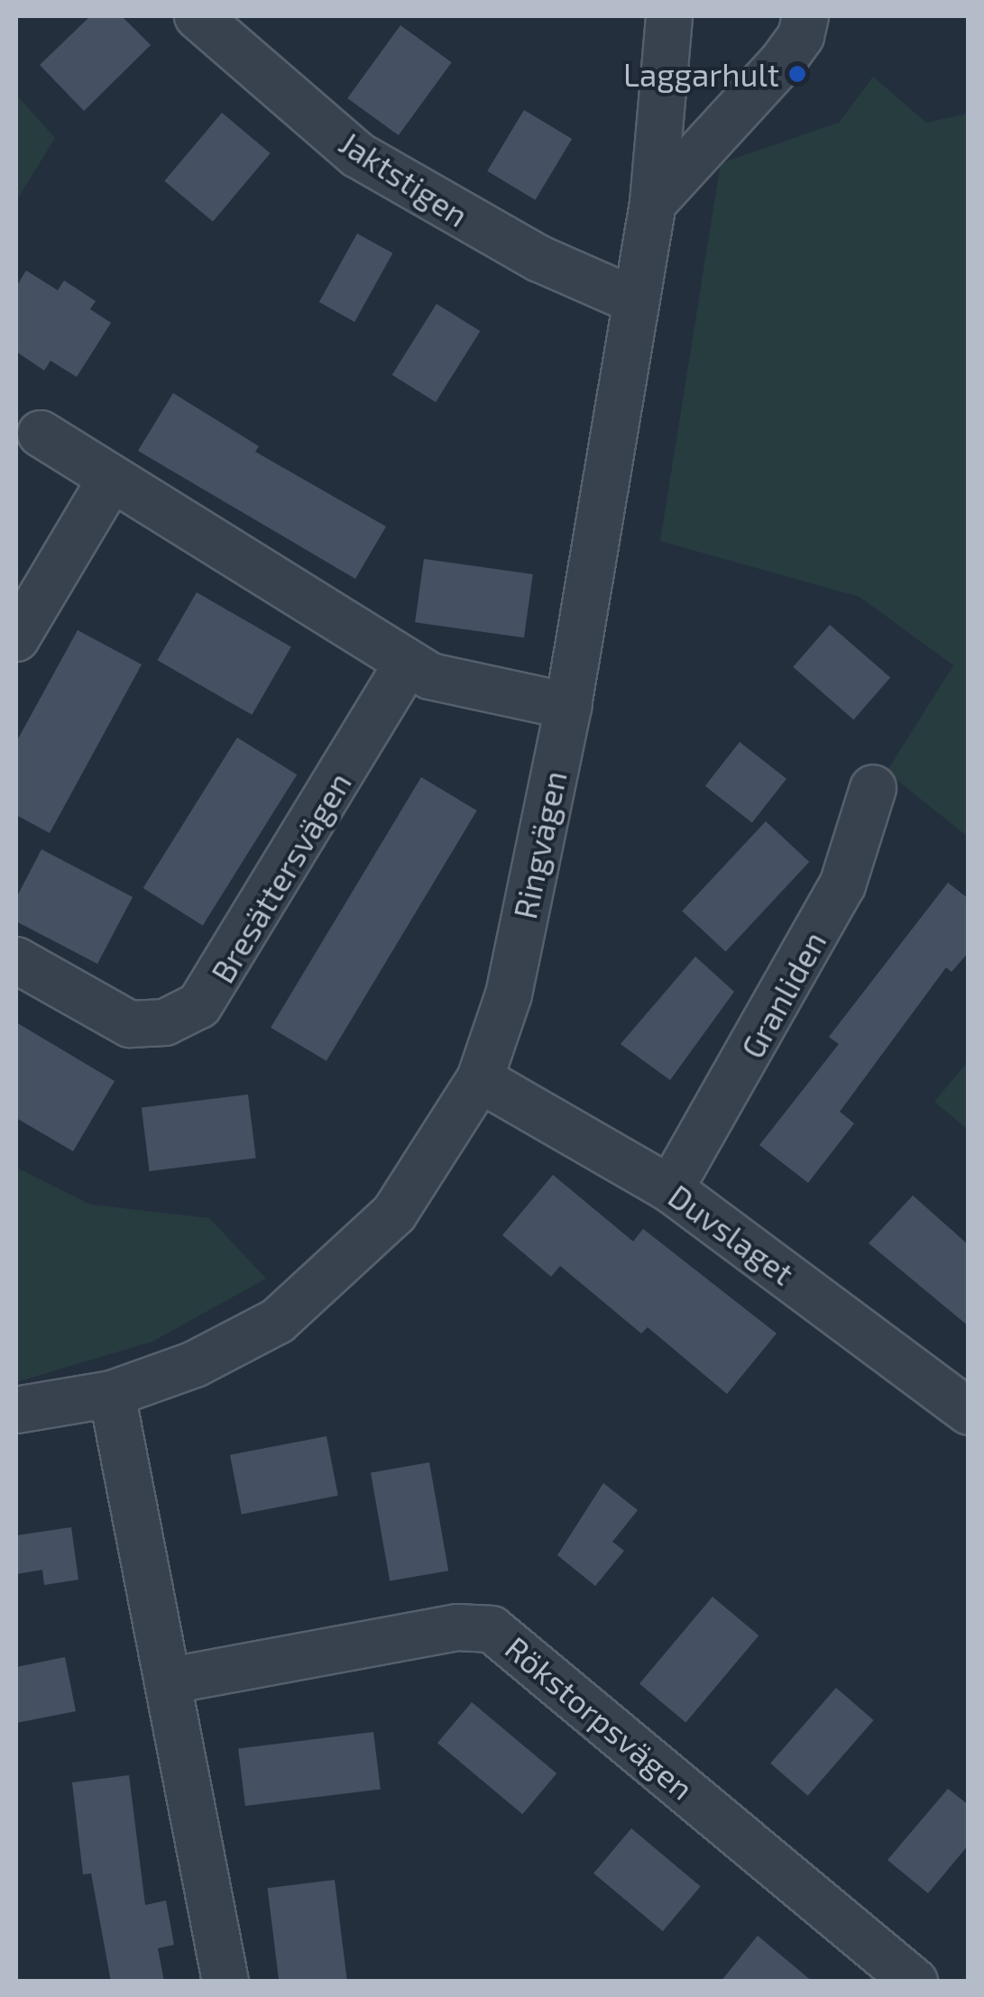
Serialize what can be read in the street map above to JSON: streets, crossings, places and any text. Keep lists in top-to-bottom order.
{
  "streets": {
    "street": [
      "Jaktstigen",
      "Ringvägen",
      "Bresättersvägen",
      "Granliden",
      "Duvslaget",
      "Rökstorpsvägen"
    ]
  },
  "crossings": [
    ["Jaktstigen", "Ringvägen"],
    ["Ringvägen", "Duvslaget"],
    ["Granliden", "Duvslaget"]
  ],
  "places": ["Laggarhult"]
}
